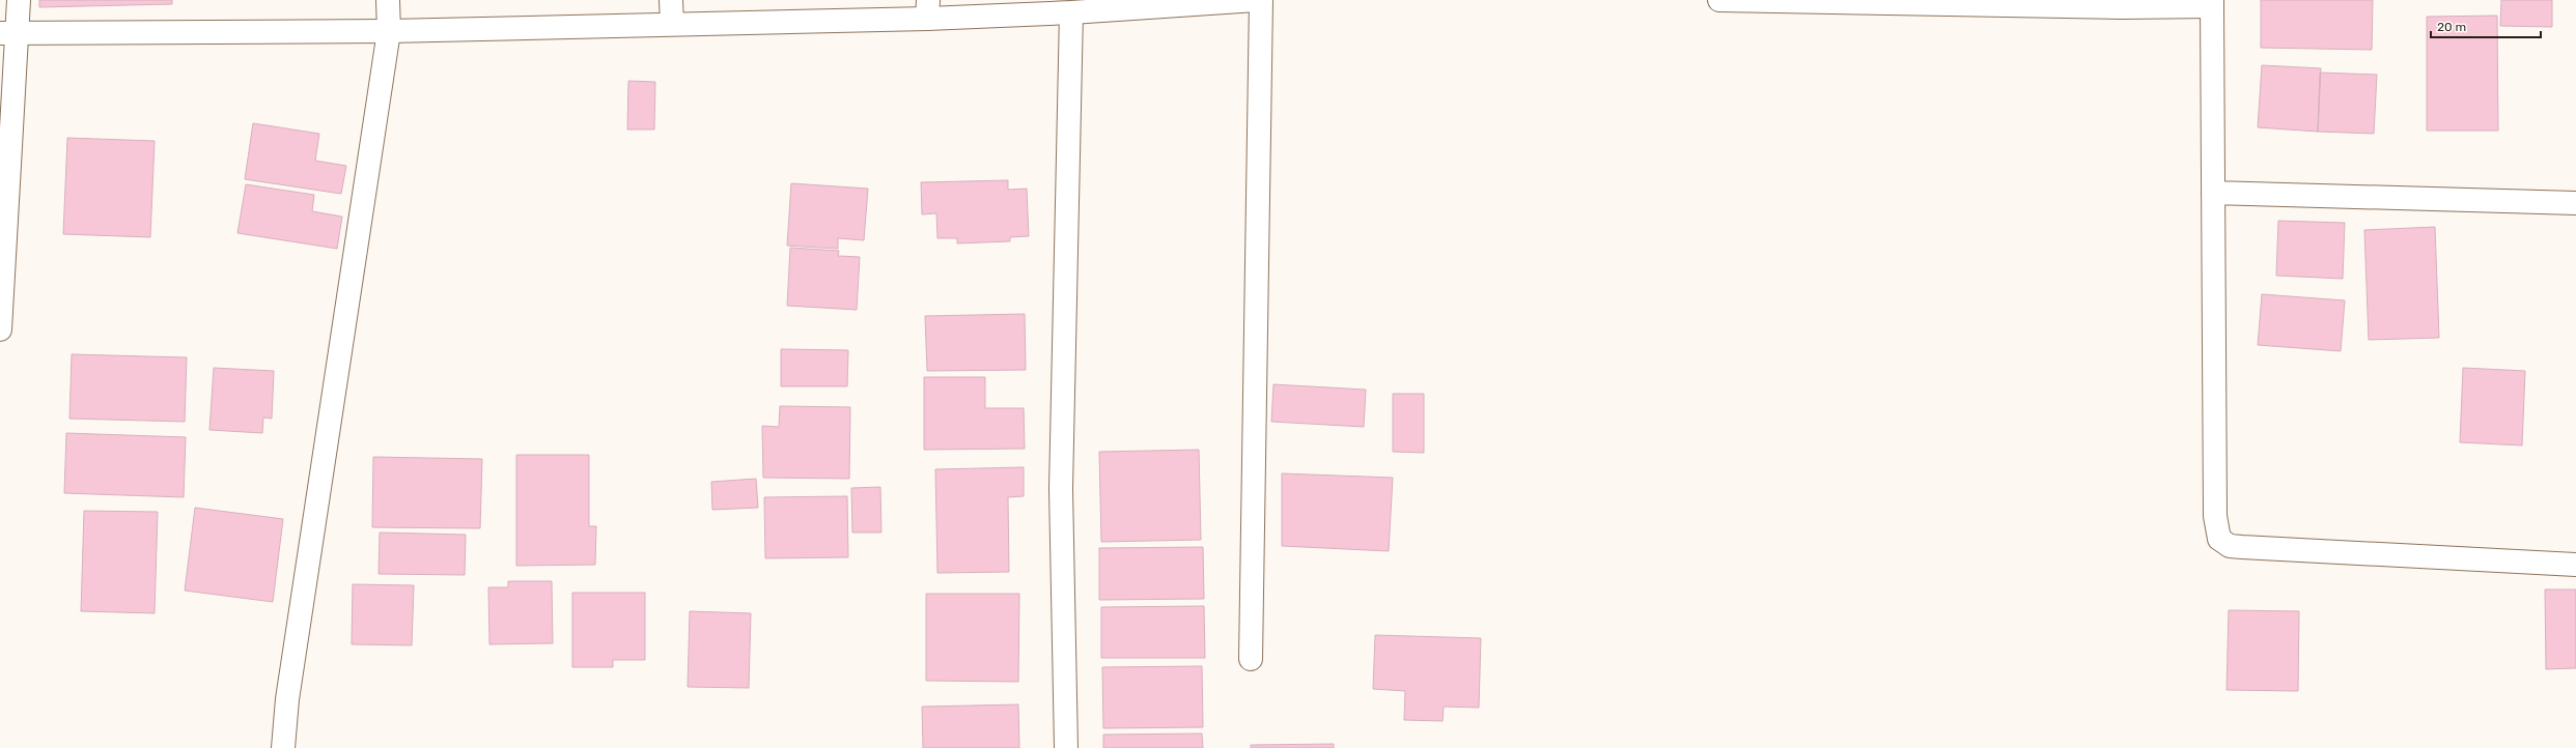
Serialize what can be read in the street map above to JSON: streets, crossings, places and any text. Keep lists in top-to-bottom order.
{
  "scale_bar": "20 m"
}
